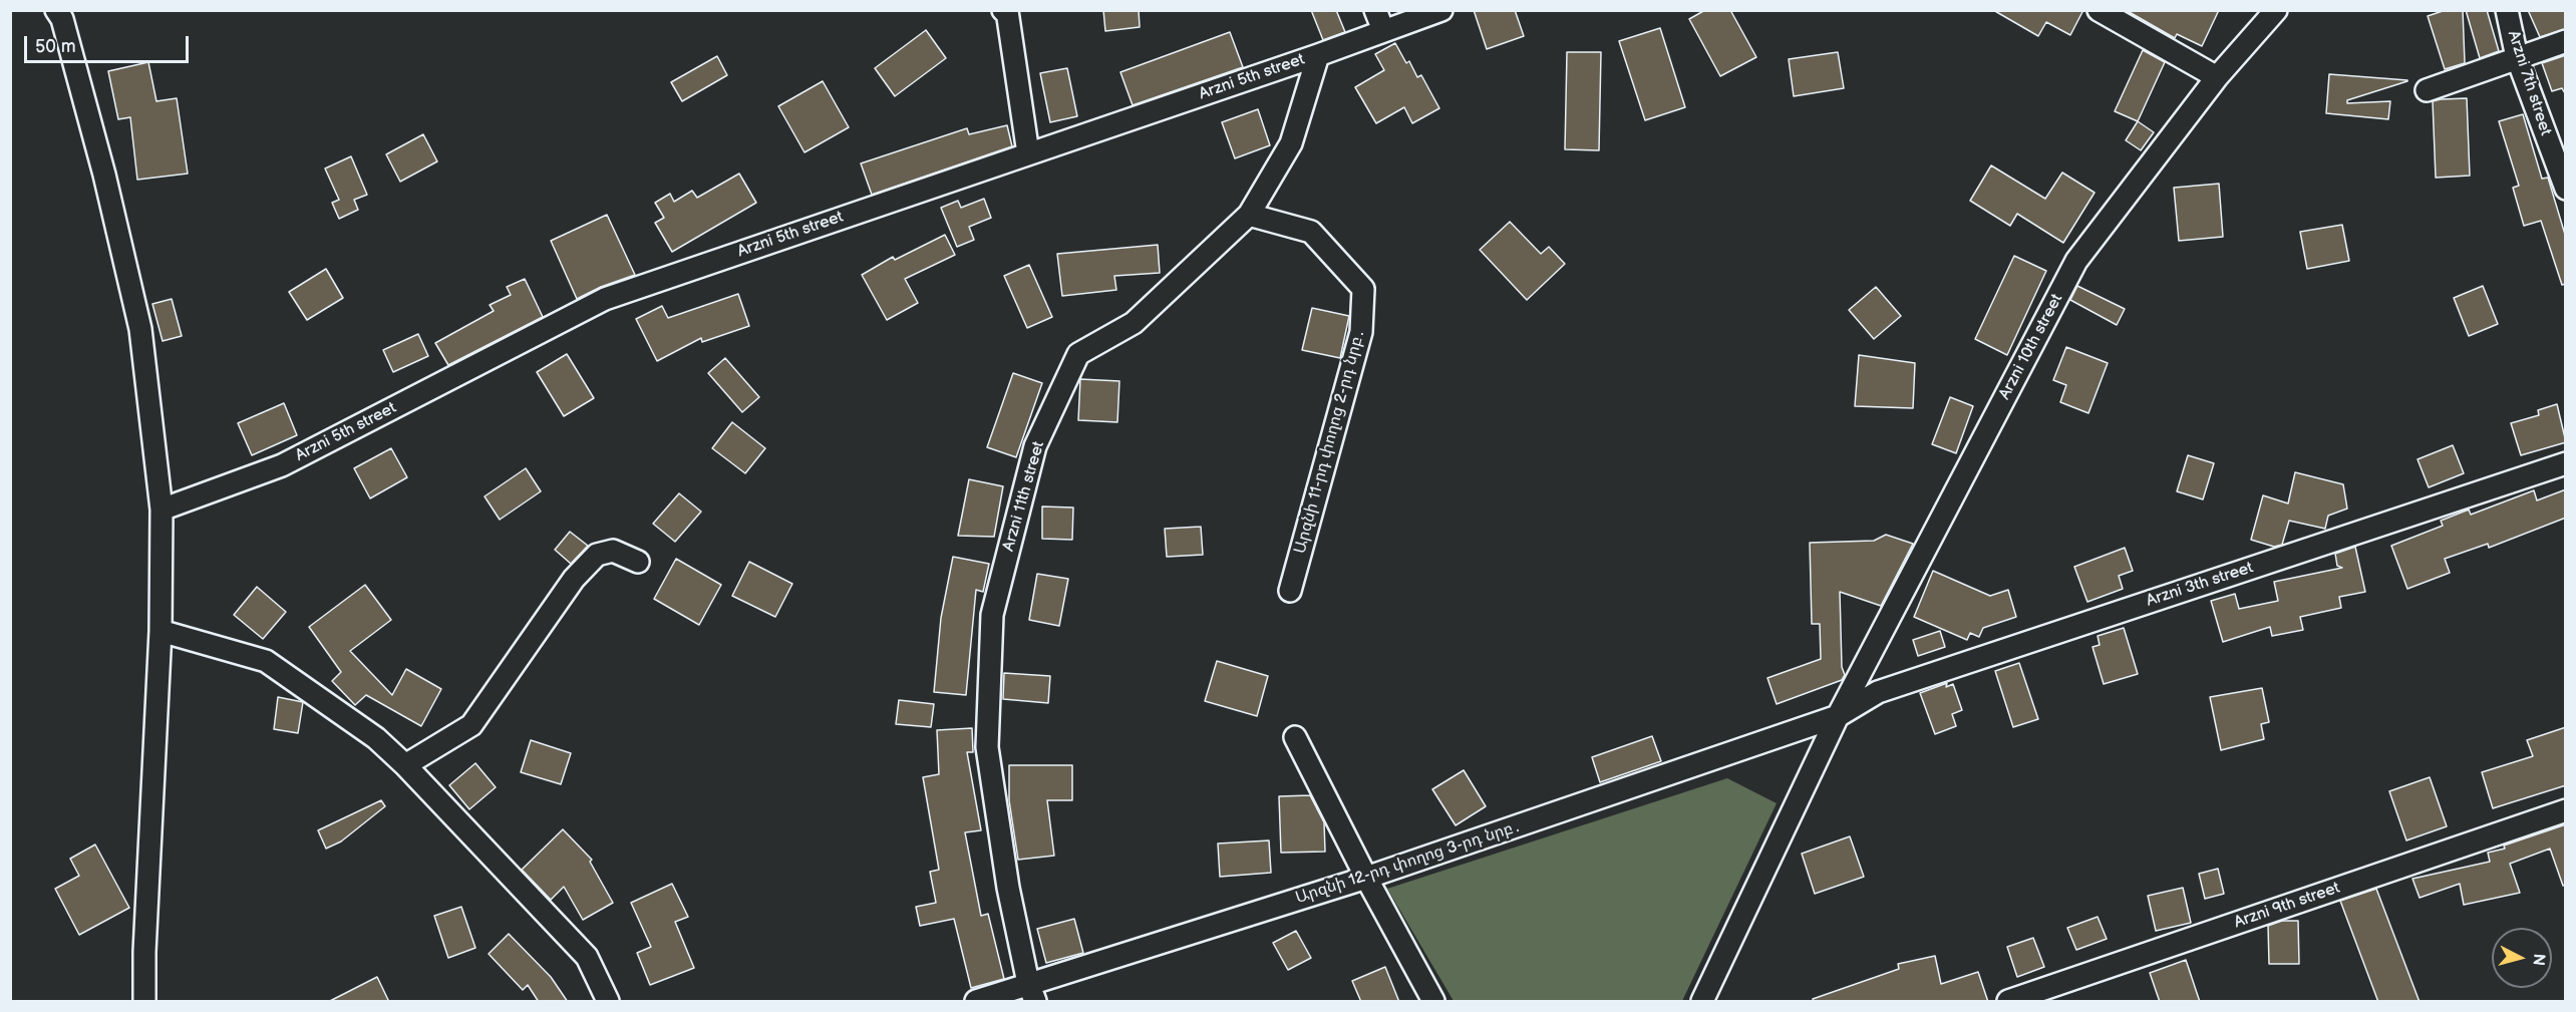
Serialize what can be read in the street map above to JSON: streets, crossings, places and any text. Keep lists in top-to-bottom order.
{
  "streets": {
    "street": [
      "Arzni 5th street",
      "Arzni 7th street",
      "Arzni 10th street",
      "Արզնի 11-րդ փողոց 2-րդ նրբ․",
      "Arzni 11th street",
      "Arzni 3th street",
      "Արզնի 12-րդ փողոց 3-րդ նրբ․",
      "Arzni 9th street"
    ]
  },
  "crossings": [
    ["Arzni 5th street", "Arzni 11th street"],
    ["Arzni 10th street", "Arzni 3th street"],
    ["Arzni 10th street", "Արզնի 12-րդ փողոց 3-րդ նրբ․"],
    ["Արզնի 11-րդ փողոց 2-րդ նրբ․", "Arzni 11th street"],
    ["Arzni 11th street", "Արզնի 12-րդ փողոց 3-րդ նրբ․"],
    ["Arzni 3th street", "Արզնի 12-րդ փողոց 3-րդ նրբ․"]
  ],
  "scale_bar": "50 m",
  "north": "right"
}
